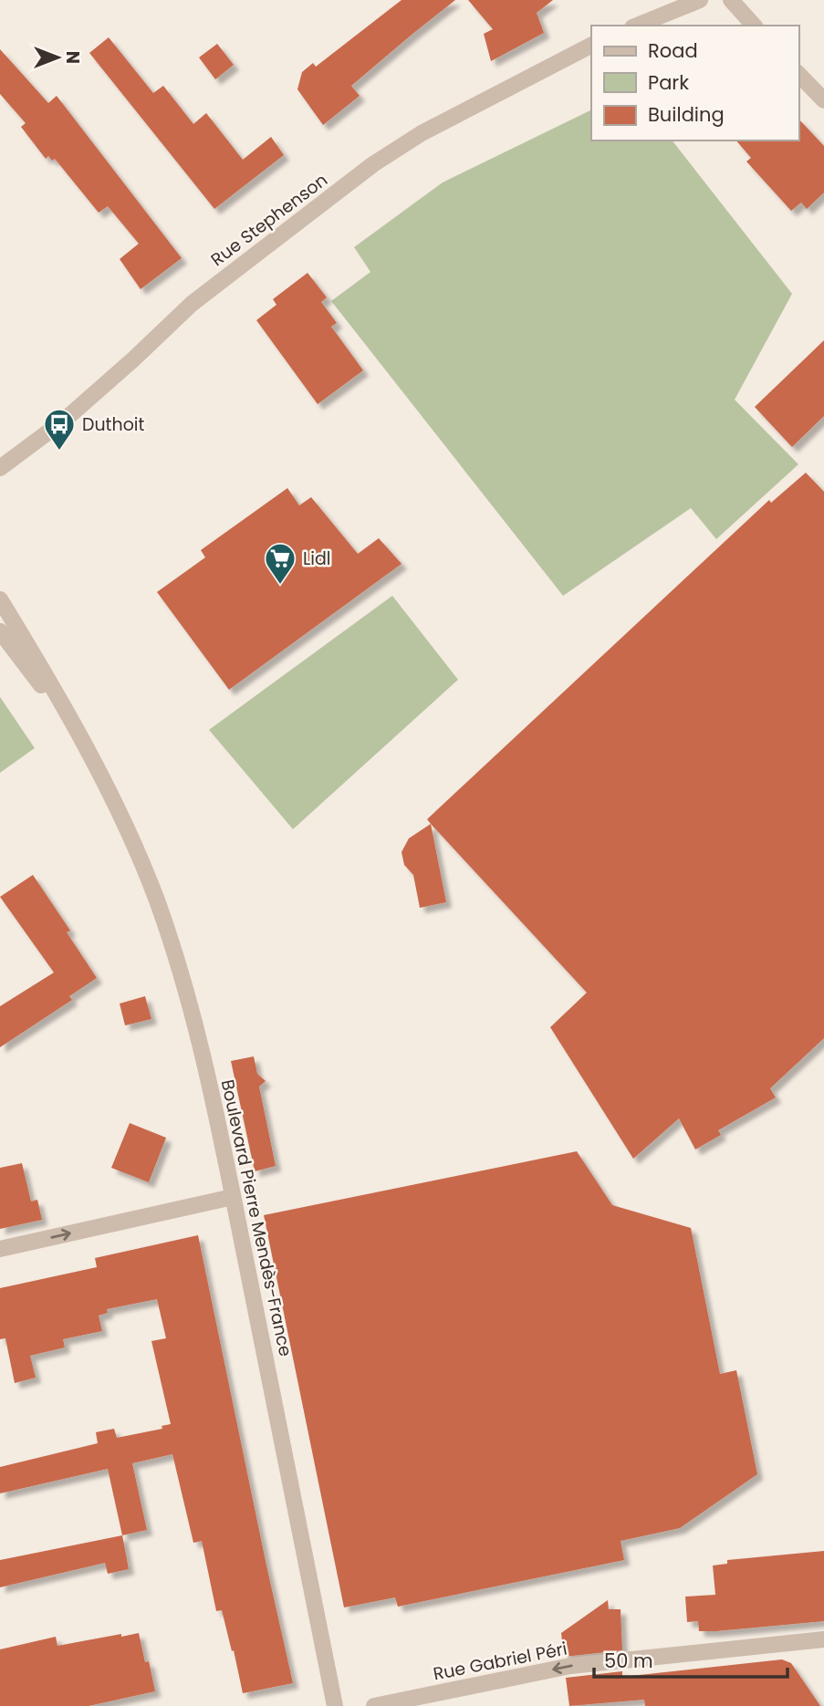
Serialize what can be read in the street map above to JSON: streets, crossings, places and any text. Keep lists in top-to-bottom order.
{
  "streets": {
    "street": ["Rue Stephenson", "Boulevard Pierre Mendès-France", "Rue Gabriel Péri"]
  },
  "one_way": ["Rue Gabriel Péri"],
  "places": {
    "bus stop": ["Duthoit"],
    "supermarket": ["Lidl"]
  },
  "legend": ["Road", "Park", "Building"],
  "scale_bar": "50 m",
  "north": "right"
}
